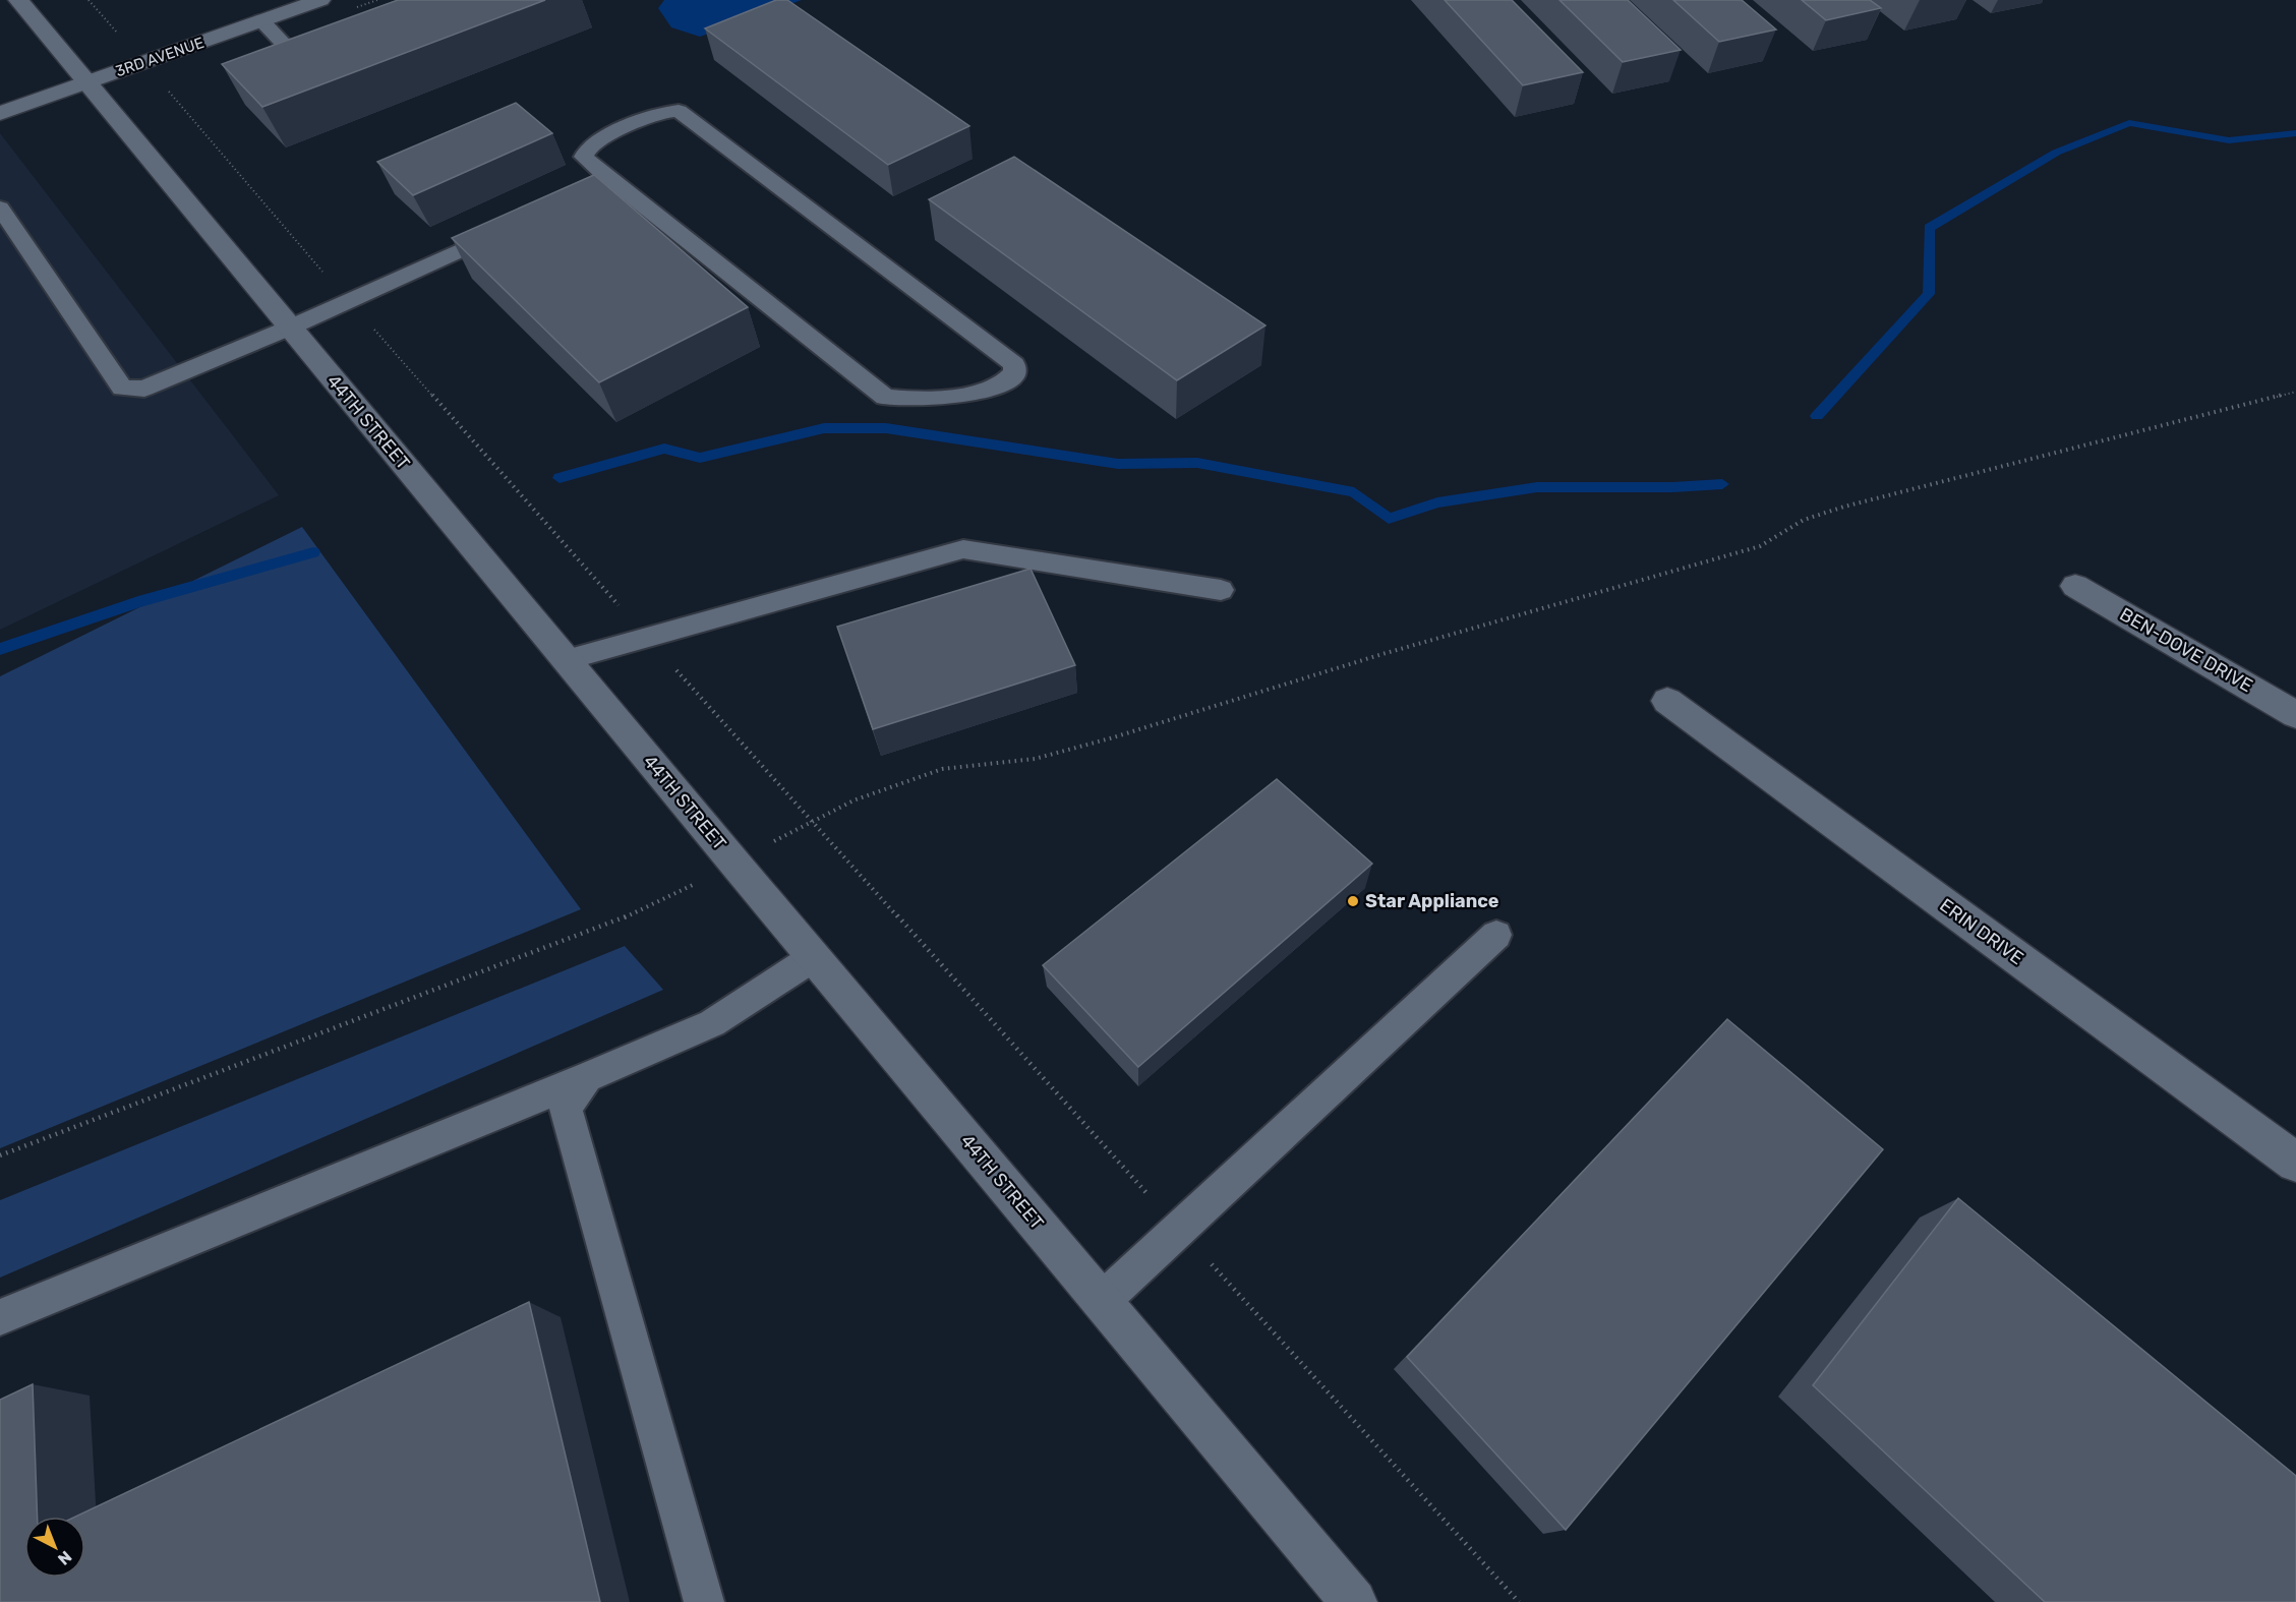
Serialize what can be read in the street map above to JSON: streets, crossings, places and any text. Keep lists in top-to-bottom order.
{
  "streets": {
    "street": [
      "3RD AVENUE",
      "44TH STREET",
      "BEN-DOVE DRIVE",
      "ERIN DRIVE"
    ]
  },
  "crossings": [
    ["3RD AVENUE", "44TH STREET"]
  ],
  "places": ["Star Appliance"],
  "north": "bottom right"
}
